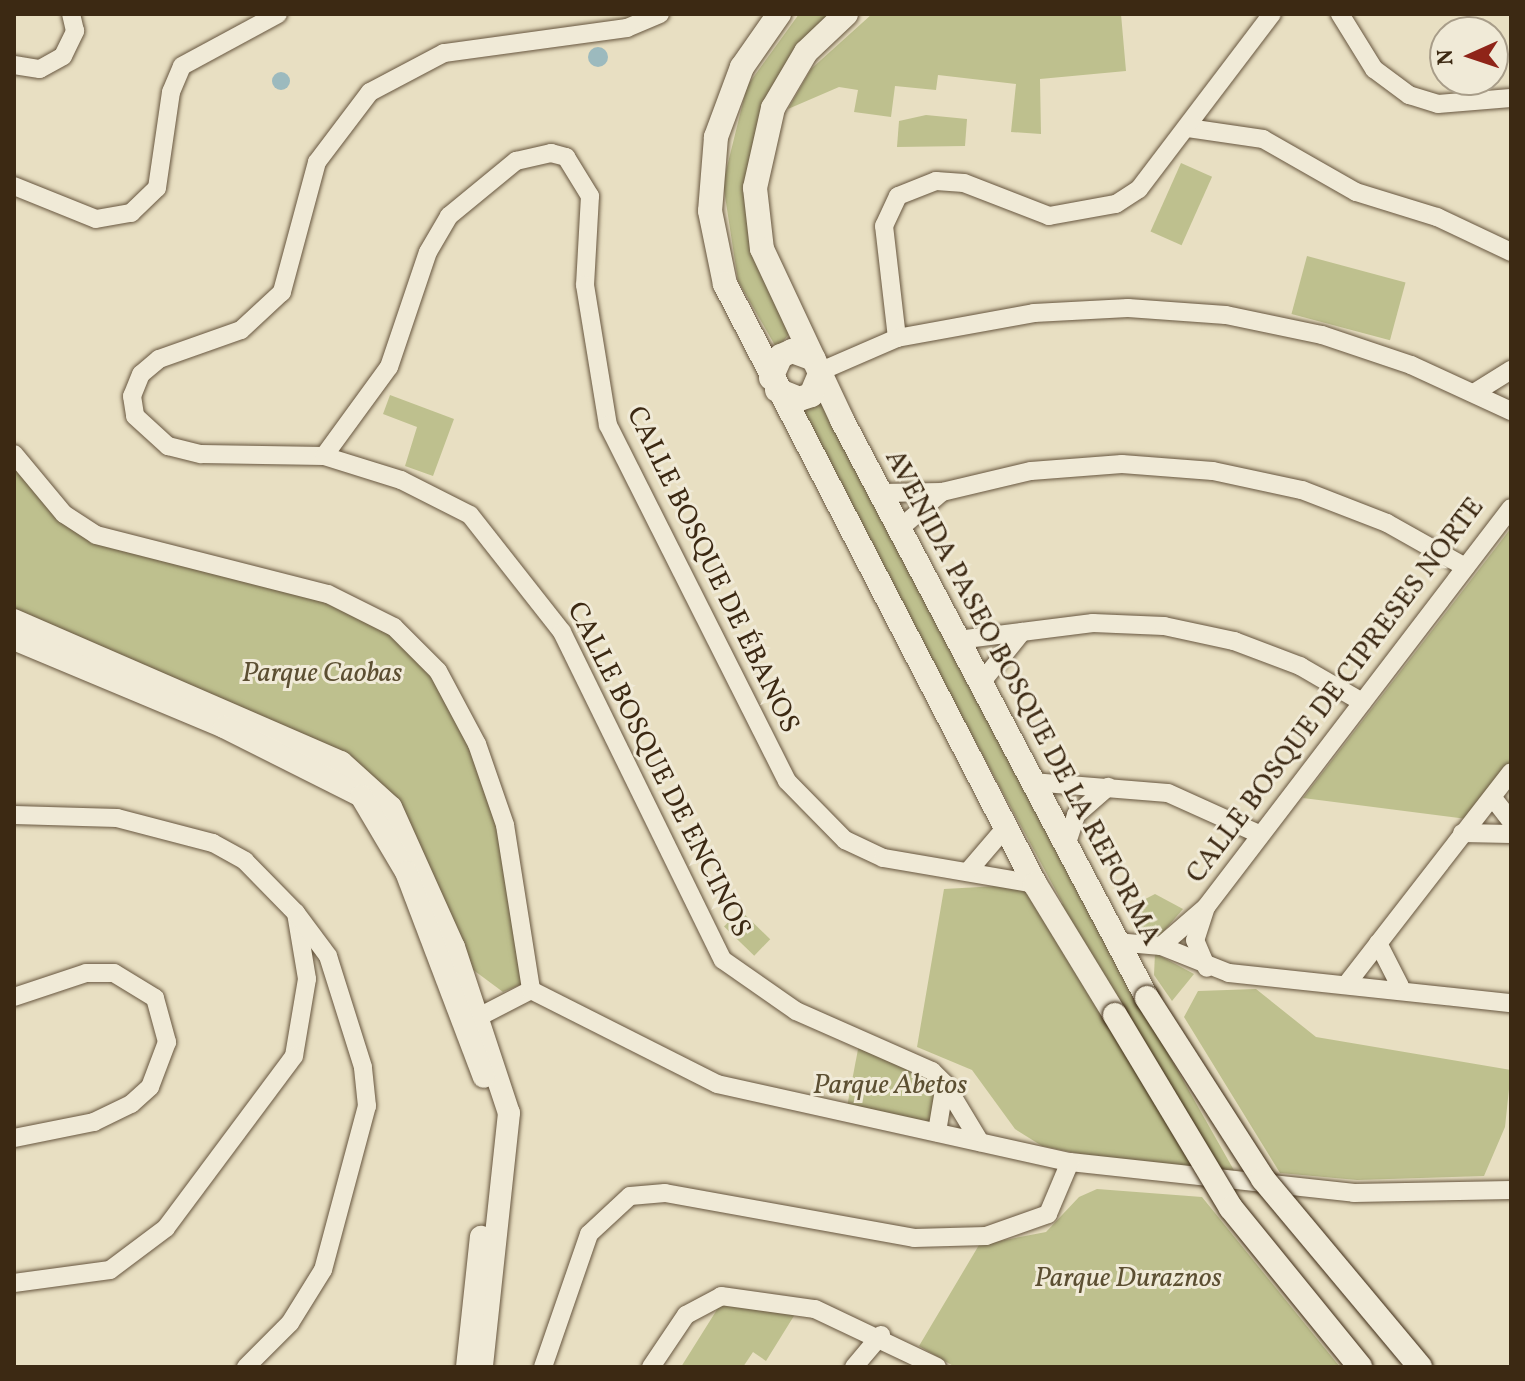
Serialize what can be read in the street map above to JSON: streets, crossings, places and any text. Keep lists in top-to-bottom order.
{
  "streets": {
    "main road": ["AVENIDA PASEO BOSQUE DE LA REFORMA"],
    "street": ["CALLE BOSQUE DE ÉBANOS", "CALLE BOSQUE DE CIPRESES NORTE", "CALLE BOSQUE DE ENCINOS"]
  },
  "crossings": [
    ["CALLE BOSQUE DE ÉBANOS", "CALLE BOSQUE DE ENCINOS"]
  ],
  "parks": ["Parque Caobas", "Parque Abetos", "Parque Duraznos"],
  "north": "left"
}
